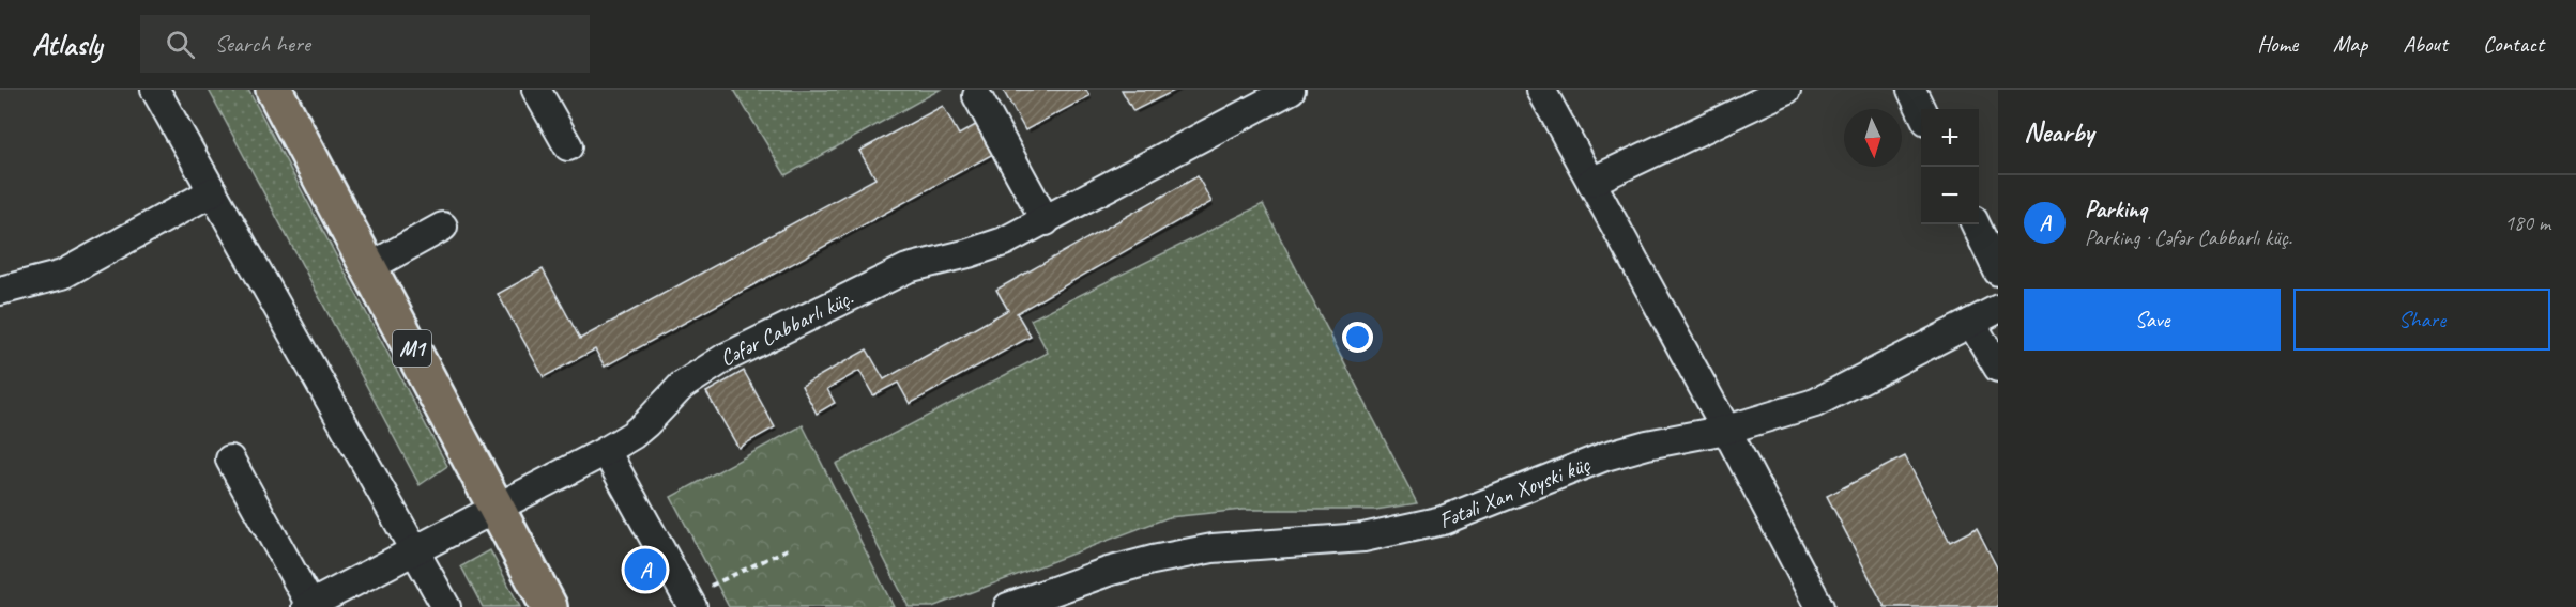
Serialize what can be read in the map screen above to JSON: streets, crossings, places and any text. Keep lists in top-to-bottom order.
{
  "streets": {
    "highway": ["M1"],
    "street": ["Cəfər Cabbarlı küç.", "Fətəli Xan Xoyski küç"]
  },
  "crossings": [
    ["Cəfər Cabbarlı küç.", "M1"]
  ],
  "north": "bottom",
  "page": {
    "header": "Atlasly",
    "search": "Search here",
    "nav": [
      "Home",
      "Map",
      "About",
      "Contact"
    ],
    "heading": "Nearby",
    "map_buttons": ["+", "−"],
    "list": [
      {
        "mark": "A",
        "name": "Parkinq",
        "note": "Parking · Cəfər Cabbarlı küç.",
        "value": "180 m"
      }
    ],
    "buttons": ["Save", "Share"],
    "pins": "A"
  }
}
